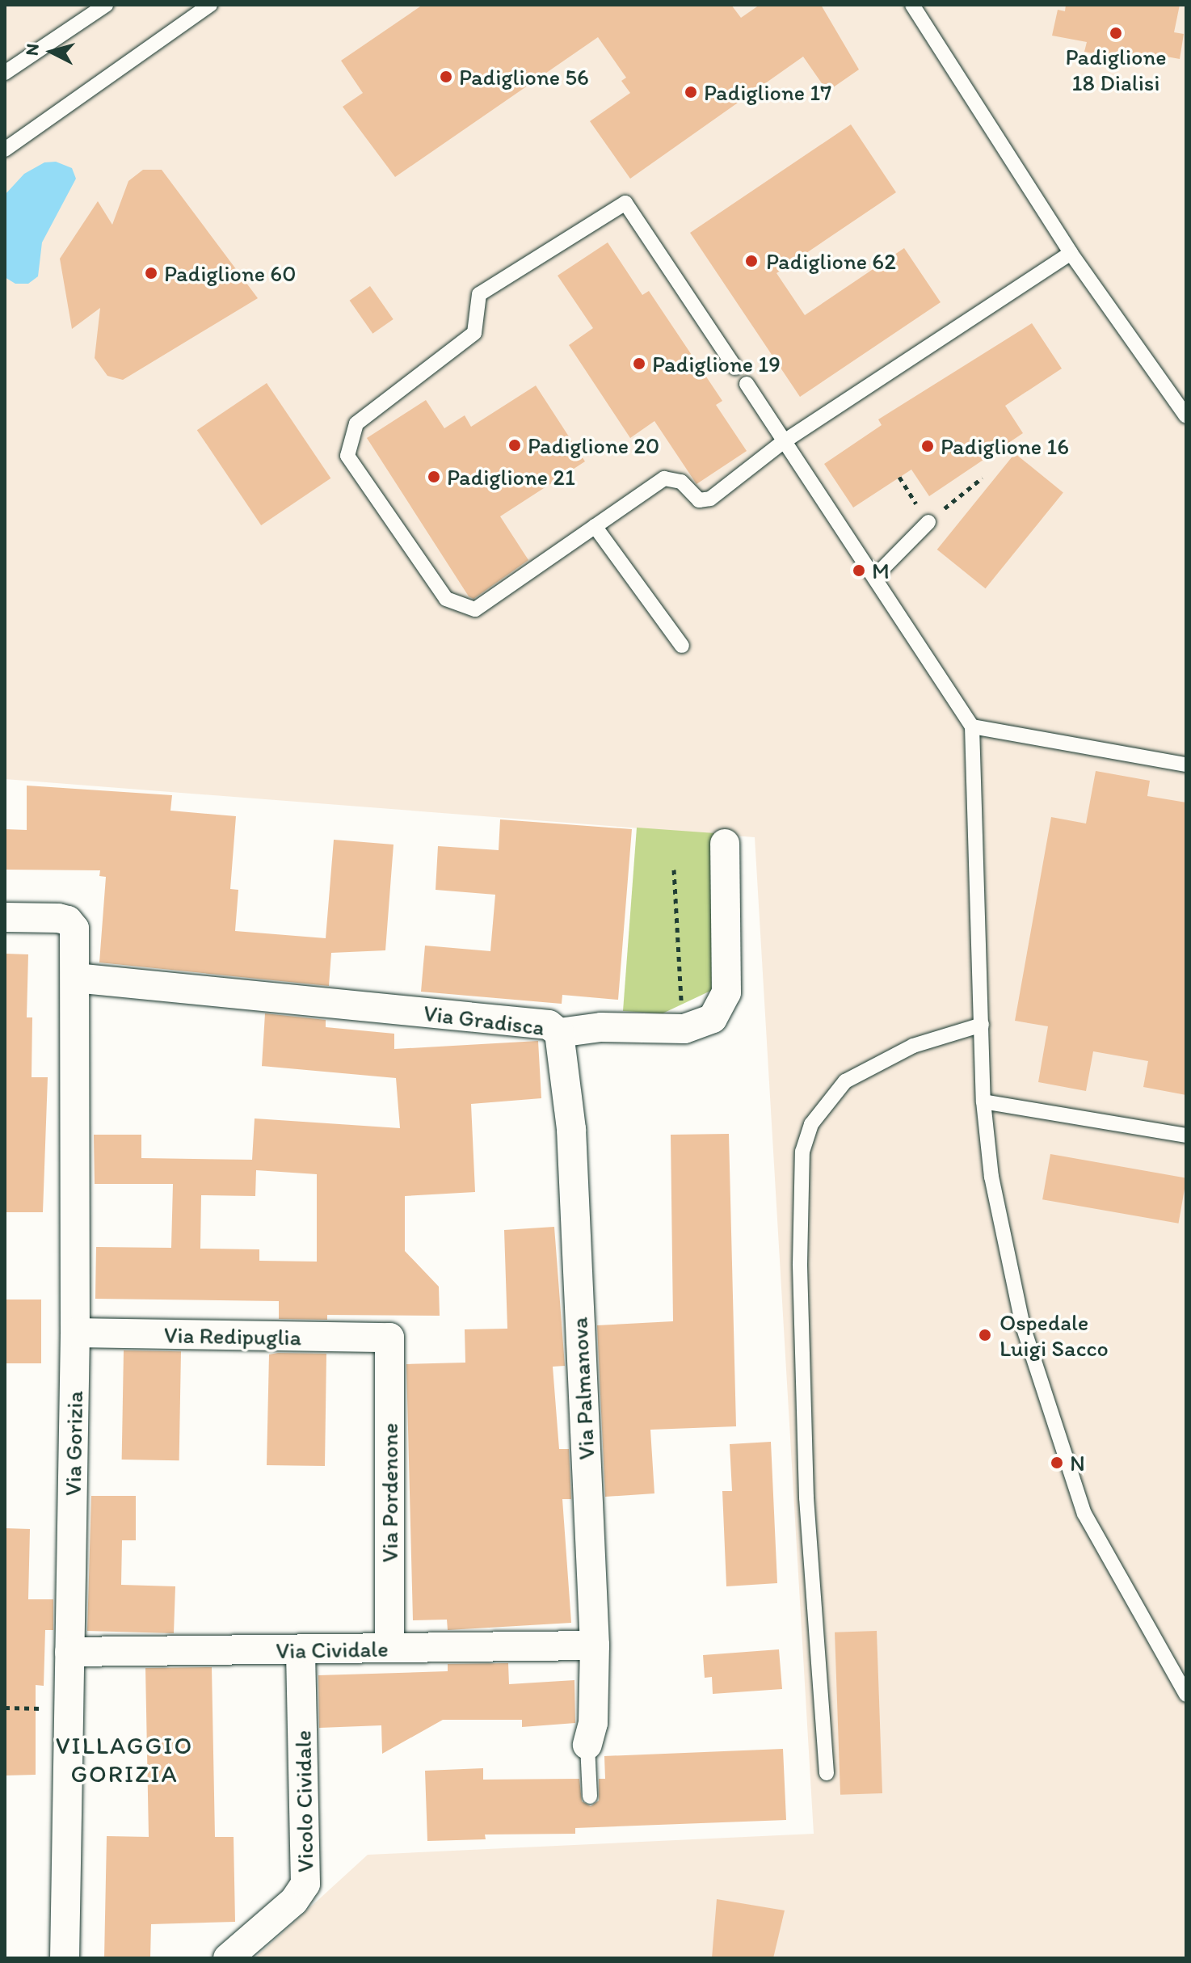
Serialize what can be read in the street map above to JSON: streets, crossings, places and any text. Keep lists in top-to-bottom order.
{
  "streets": {
    "street": [
      "Via Gradisca",
      "Via Redipuglia",
      "Via Palmanova",
      "Via Gorizia",
      "Via Pordenone",
      "Via Cividale",
      "Vicolo Cividale"
    ]
  },
  "crossings": [
    ["Via Gradisca", "Via Palmanova"],
    ["Via Gradisca", "Via Gorizia"],
    ["Via Redipuglia", "Via Gorizia"],
    ["Via Redipuglia", "Via Pordenone"],
    ["Via Palmanova", "Via Cividale"],
    ["Via Gorizia", "Via Cividale"],
    ["Via Pordenone", "Via Cividale"],
    ["Via Cividale", "Vicolo Cividale"]
  ],
  "districts": ["VILLAGGIO GORIZIA"],
  "places": [
    "Padiglione 18 Dialisi",
    "Padiglione 56",
    "Padiglione 17",
    "Padiglione 62",
    "Padiglione 60",
    "Padiglione 19",
    "Padiglione 20",
    "Padiglione 16",
    "Padiglione 21",
    "M",
    "Ospedale Luigi Sacco",
    "N"
  ],
  "north": "left"
}
